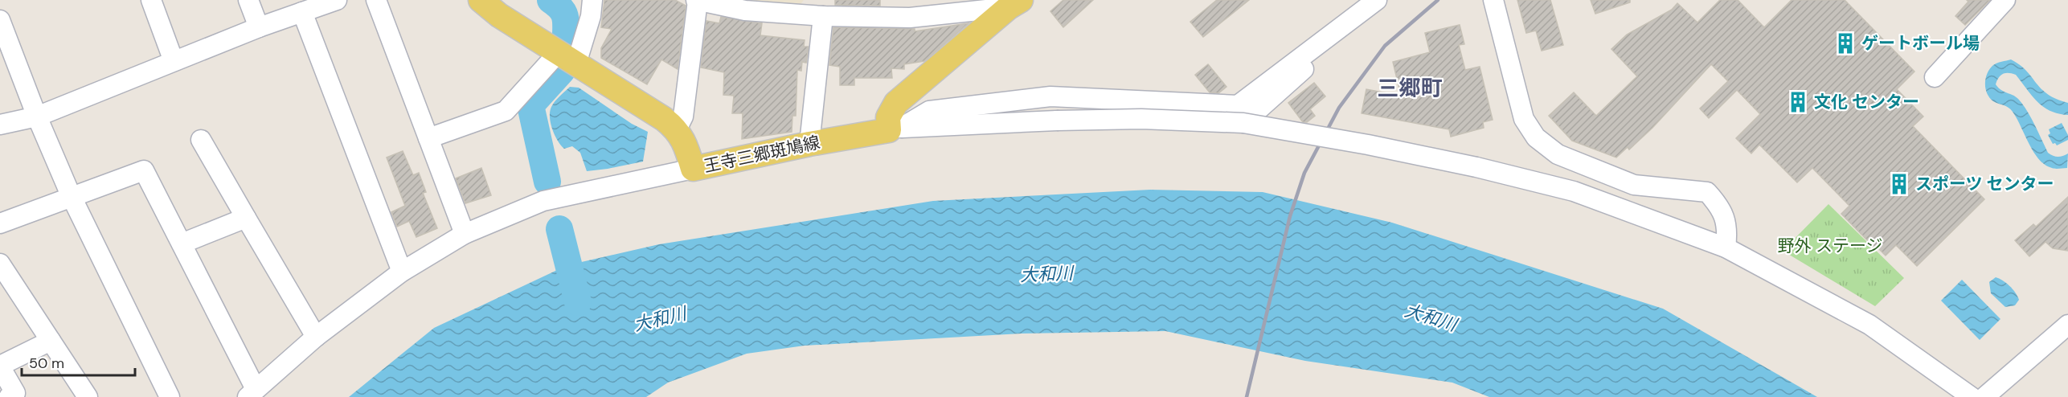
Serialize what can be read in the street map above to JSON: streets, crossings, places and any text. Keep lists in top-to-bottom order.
{
  "streets": {
    "main road": ["王寺三郷斑鳩線"]
  },
  "districts": ["三郷町"],
  "water": ["大和川"],
  "parks": ["野外 ステージ"],
  "places": {
    "building": ["ゲートボール場", "文化 センター", "スポーツ センター"]
  },
  "scale_bar": "50 m"
}
